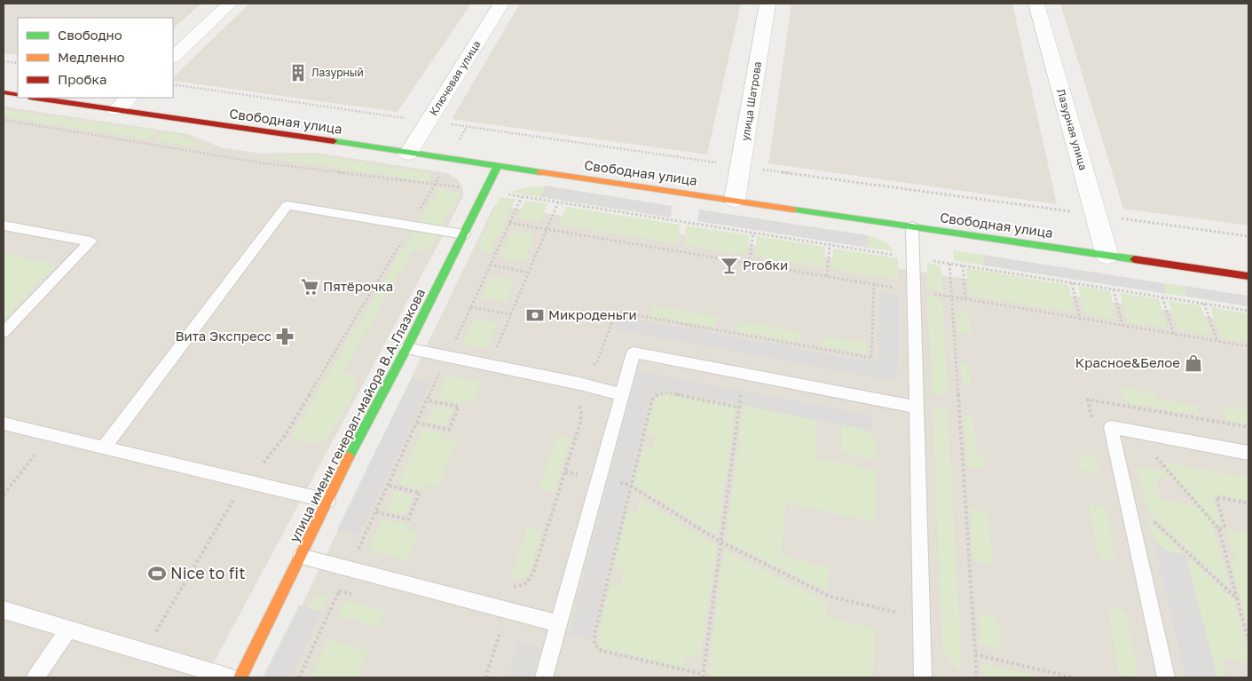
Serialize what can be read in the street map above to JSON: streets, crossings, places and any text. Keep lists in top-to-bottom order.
{
  "streets": {
    "main road": ["Свободная улица", "улица имени генерал-майора В.А.Глазкова"],
    "street": ["Ключевая улица", "улица Шатрова", "Лазурная улица"]
  },
  "crossings": [
    ["Ключевая улица", "Свободная улица"],
    ["улица Шатрова", "Свободная улица"],
    ["Свободная улица", "Лазурная улица"],
    ["Свободная улица", "улица имени генерал-майора В.А.Глазкова"]
  ],
  "places": {
    "building": ["Лазурный"],
    "bar": ["Proбки"],
    "supermarket": ["Пятёрочка"],
    "bank": ["Микроденьги"],
    "pharmacy": ["Вита Экспресс"],
    "shop": ["Красное&Белое"],
    "sports": ["Nice to fit"]
  },
  "legend": ["Свободно", "Медленно", "Пробка"]
}
